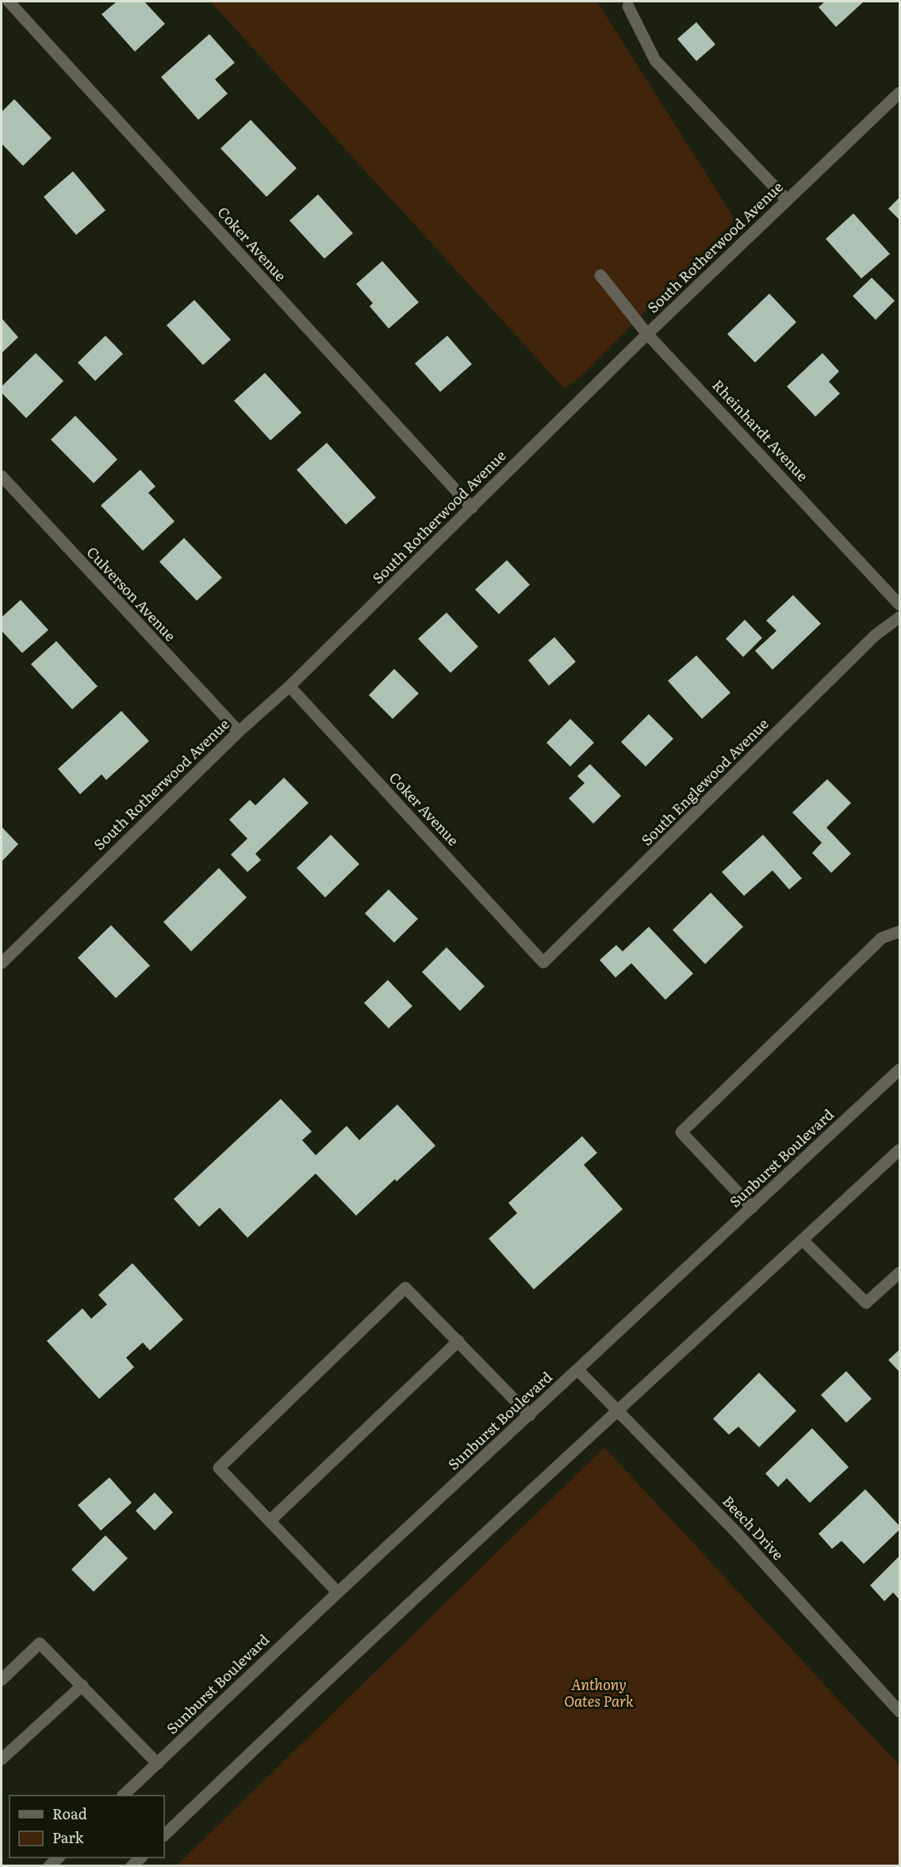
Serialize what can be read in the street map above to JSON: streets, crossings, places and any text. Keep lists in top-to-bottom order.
{
  "streets": {
    "street": [
      "Coker Avenue",
      "South Rotherwood Avenue",
      "Rheinhardt Avenue",
      "Culverson Avenue",
      "South Englewood Avenue",
      "Sunburst Boulevard",
      "Beech Drive"
    ]
  },
  "crossings": [
    ["Coker Avenue", "South Rotherwood Avenue"],
    ["Coker Avenue", "South Englewood Avenue"],
    ["South Rotherwood Avenue", "Rheinhardt Avenue"],
    ["South Rotherwood Avenue", "Culverson Avenue"],
    ["Sunburst Boulevard", "Beech Drive"]
  ],
  "parks": ["Anthony Oates Park"],
  "legend": ["Road", "Park"]
}
